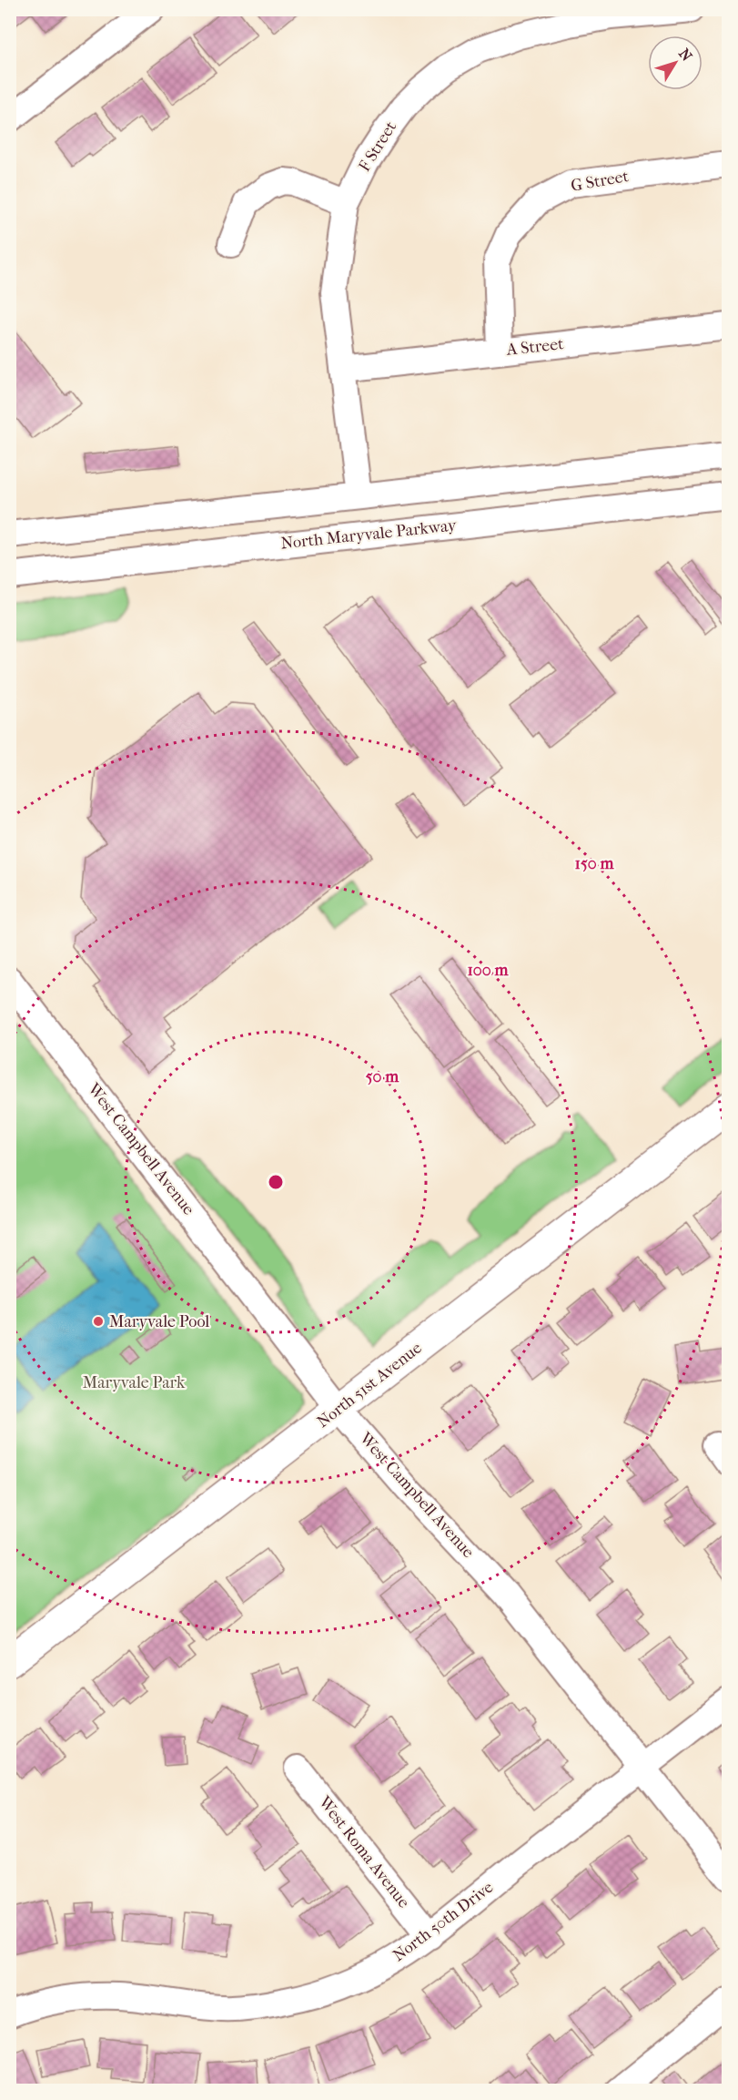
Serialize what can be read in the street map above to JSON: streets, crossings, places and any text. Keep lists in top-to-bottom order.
{
  "streets": {
    "main road": ["North 51st Avenue"],
    "street": [
      "F Street",
      "G Street",
      "A Street",
      "North Maryvale Parkway",
      "West Campbell Avenue",
      "West Roma Avenue",
      "North 50th Drive"
    ]
  },
  "crossings": [
    ["F Street", "A Street"],
    ["G Street", "A Street"],
    ["West Campbell Avenue", "North 51st Avenue"],
    ["West Campbell Avenue", "North 50th Drive"],
    ["West Roma Avenue", "North 50th Drive"]
  ],
  "parks": ["Maryvale Park"],
  "places": ["Maryvale Pool"],
  "north": "top right",
  "rings": ["150 m", "100 m", "50 m"]
}
